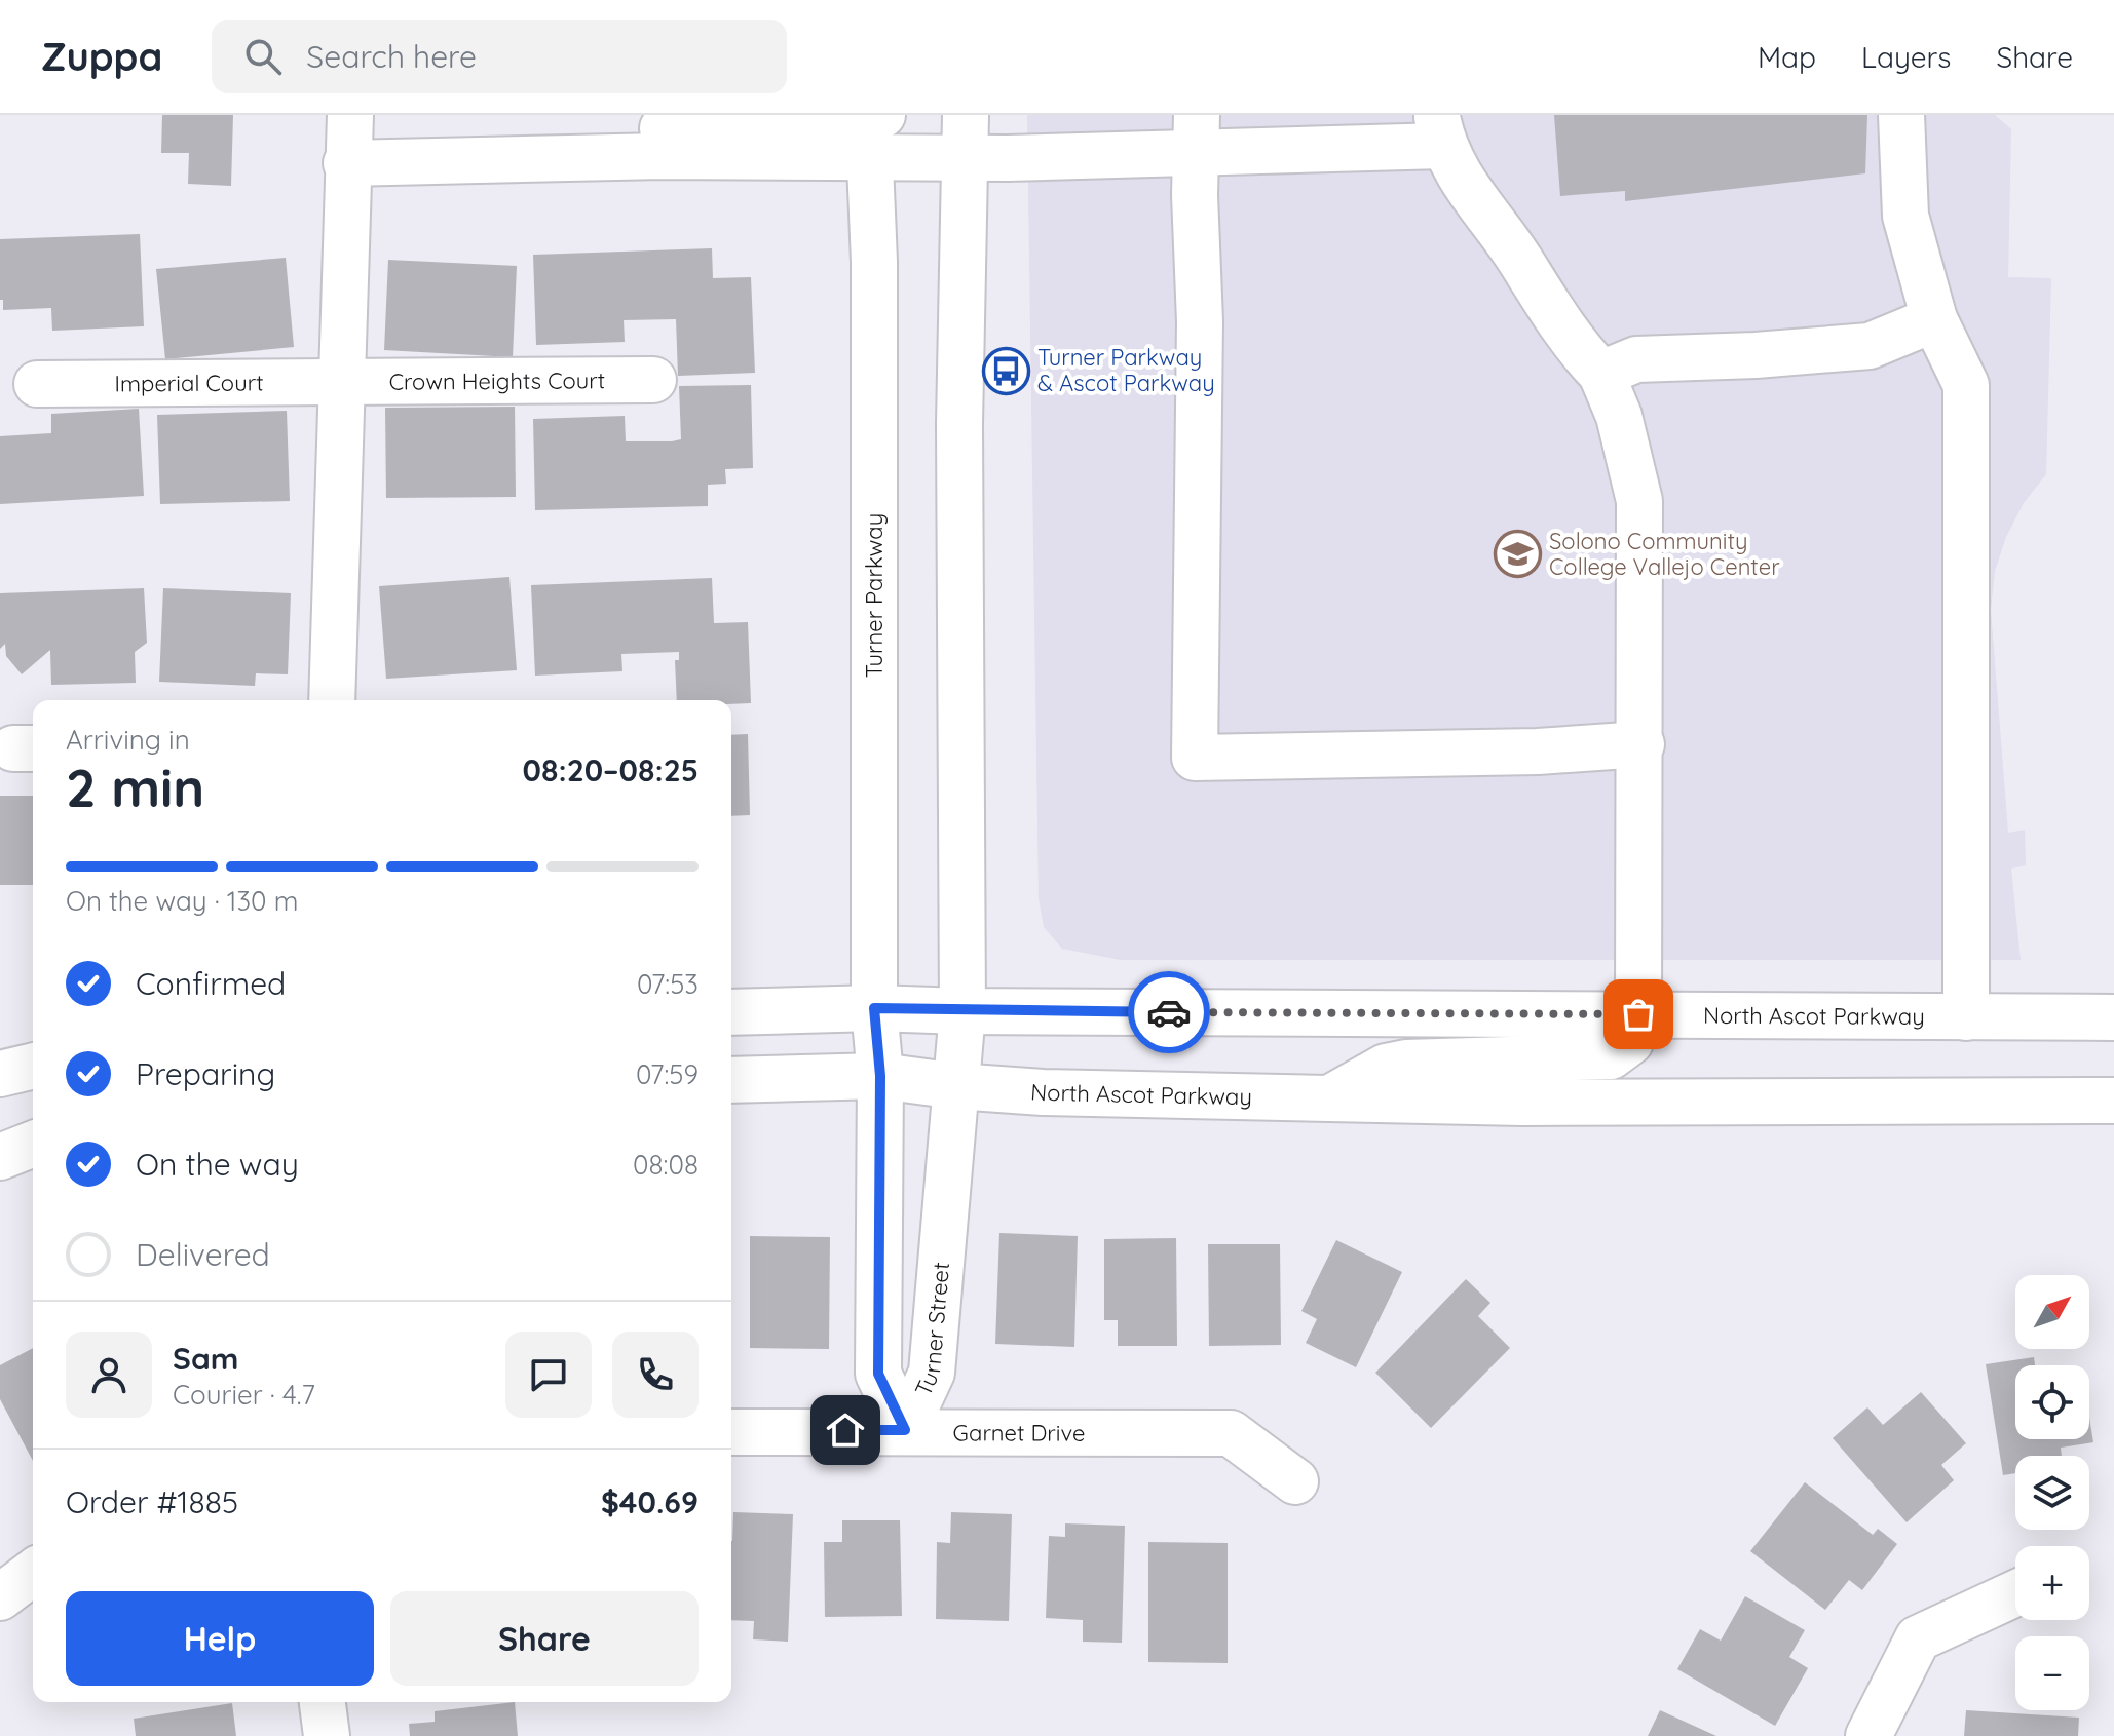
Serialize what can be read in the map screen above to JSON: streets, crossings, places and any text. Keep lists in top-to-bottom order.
{
  "streets": {
    "street": [
      "Crown Heights Court",
      "Imperial Court",
      "Turner Parkway",
      "North Ascot Parkway",
      "Turner Street",
      "Garnet Drive"
    ]
  },
  "crossings": [
    ["Crown Heights Court", "Imperial Court"],
    ["Turner Parkway", "North Ascot Parkway"],
    ["Turner Parkway", "Turner Street"],
    ["North Ascot Parkway", "Turner Street"],
    ["Turner Street", "Garnet Drive"]
  ],
  "places": {
    "bus stop": ["Turner Parkway & Ascot Parkway"],
    "school or university": ["Solono Community College Vallejo Center"]
  },
  "north": "top right",
  "page": {
    "header": "Zuppa",
    "search": "Search here",
    "nav": ["Map", "Layers", "Share"],
    "heading": ["2 min", "Arriving in", "08:20–08:25"],
    "panel": [
      "Sam",
      "Courier · 4.7",
      "Order #1885",
      "$40.69"
    ],
    "bar": "On the way · 130 m",
    "list": [
      ["Confirmed", "07:53"],
      ["Preparing", "07:59"],
      ["On the way", "08:08"],
      "Delivered"
    ],
    "map_buttons": ["+", "−"],
    "buttons": ["Help", "Share"]
  }
}
